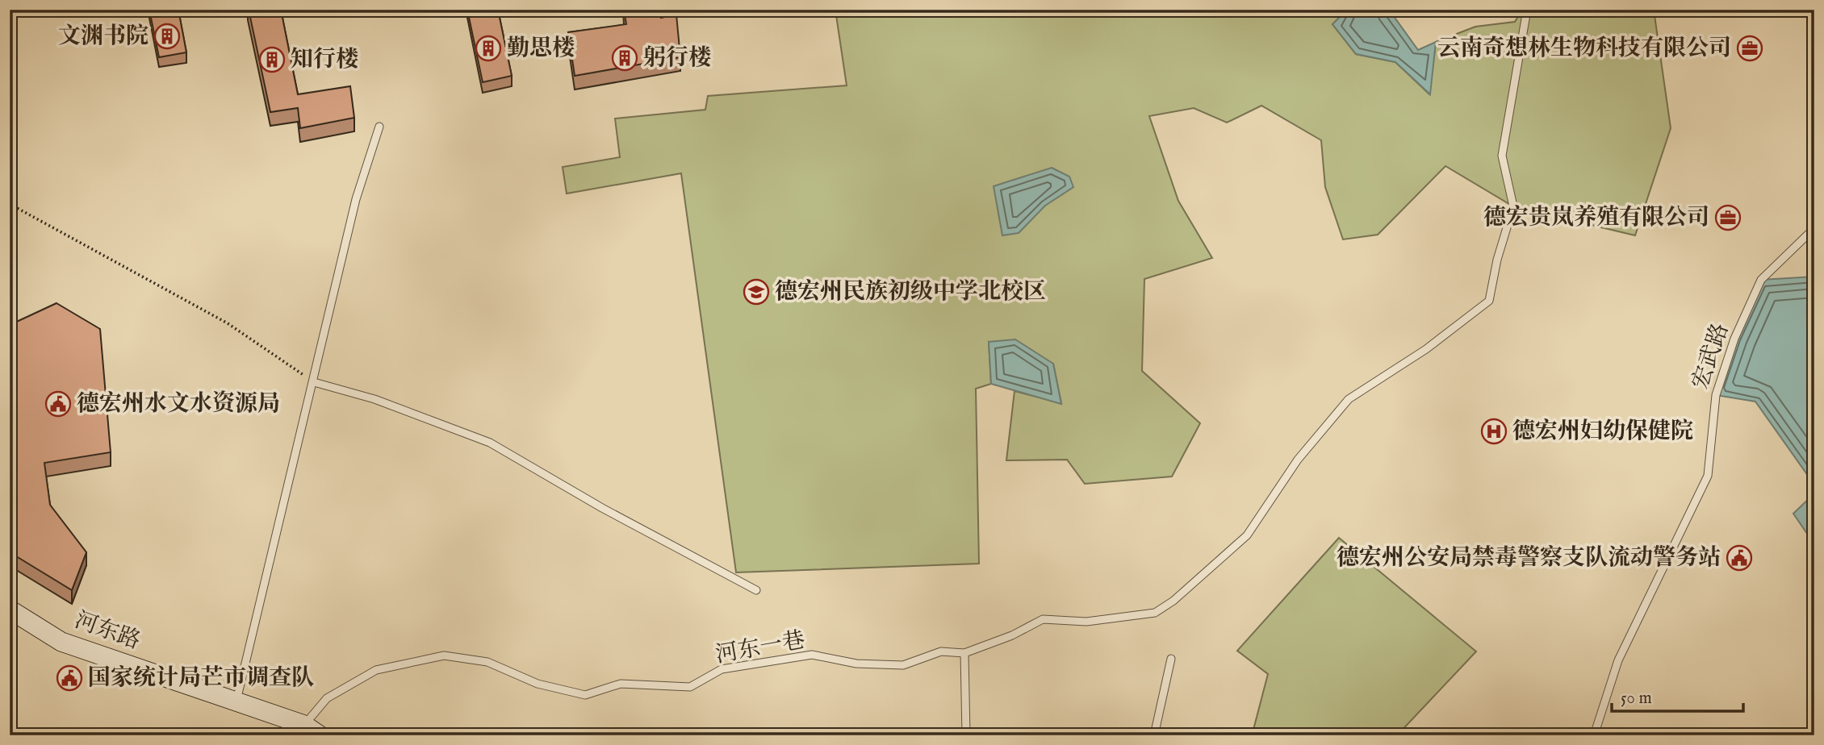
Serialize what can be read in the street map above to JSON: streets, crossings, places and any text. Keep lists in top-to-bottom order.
{
  "streets": {
    "main road": ["河东路"],
    "lane": ["宏武路", "河东一巷"]
  },
  "crossings": [
    ["河东路", "河东一巷"]
  ],
  "places": {
    "building": [
      "文渊书院",
      "勤思楼",
      "躬行楼",
      "知行楼"
    ],
    "office": ["云南奇想林生物科技有限公司", "德宏贵岚养殖有限公司"],
    "school or university": ["德宏州民族初级中学北校区"],
    "public building": ["德宏州水文水资源局", "德宏州公安局禁毒警察支队流动警务站", "国家统计局芒市调查队"],
    "hospital": ["德宏州妇幼保健院"]
  },
  "scale_bar": "50 m"
}
